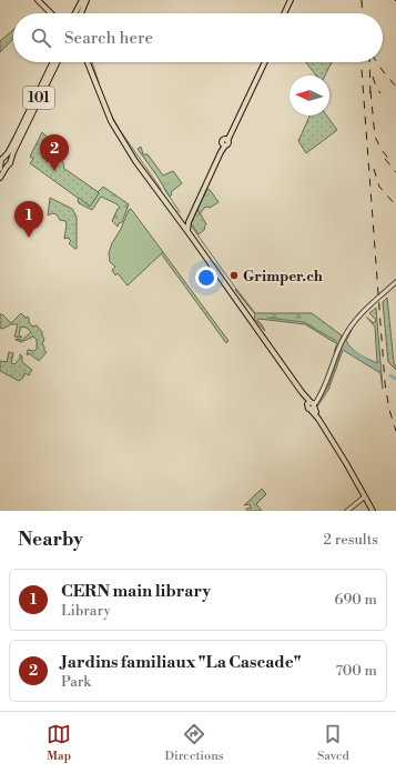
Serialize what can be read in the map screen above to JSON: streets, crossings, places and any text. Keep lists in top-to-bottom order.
{
  "streets": {
    "main road": ["101"]
  },
  "places": ["Grimper.ch"],
  "north": "left",
  "page": {
    "search": "Search here",
    "pins": ["2", "1"],
    "heading": ["Nearby", "2 results"],
    "list": [
      {
        "mark": "1",
        "name": "CERN main library",
        "note": "Library",
        "value": "690 m"
      },
      {
        "mark": "2",
        "name": "Jardins familiaux \"La Cascade\"",
        "note": "Park",
        "value": "700 m"
      }
    ],
    "nav": ["Map", "Directions", "Saved"]
  }
}
